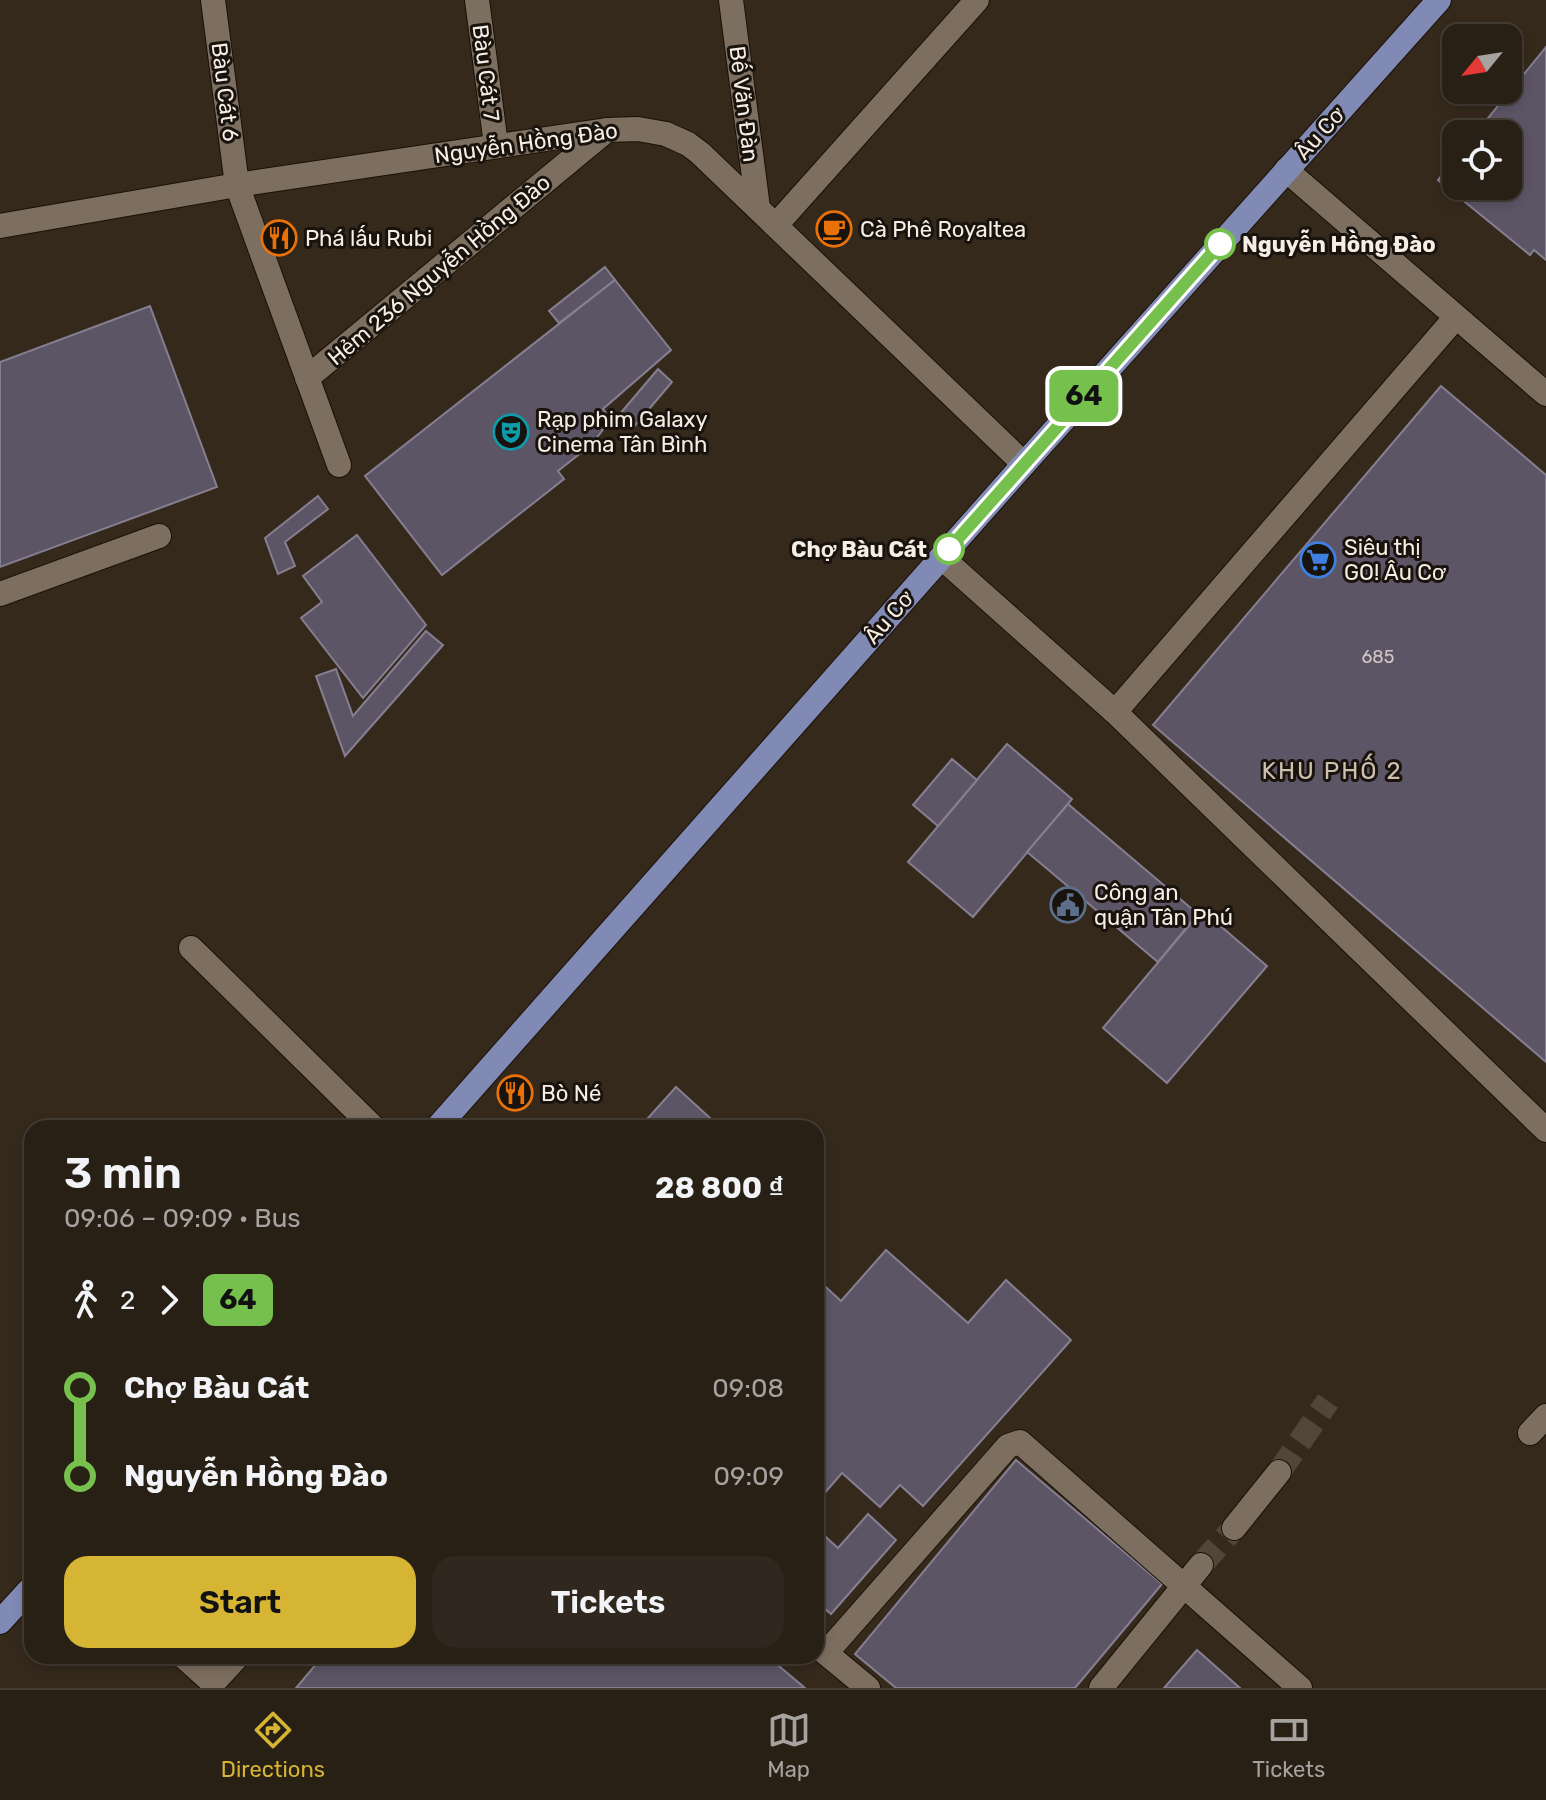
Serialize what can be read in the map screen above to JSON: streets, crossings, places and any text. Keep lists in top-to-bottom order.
{
  "streets": {
    "main road": ["Âu Cơ"],
    "street": [
      "Bàu Cát 7",
      "Bàu Cát 6",
      "Bế Văn Đàn",
      "Nguyễn Hồng Đào",
      "Hẻm 236 Nguyễn Hồng Đào"
    ]
  },
  "crossings": [
    ["Bàu Cát 7", "Nguyễn Hồng Đào"],
    ["Bàu Cát 6", "Nguyễn Hồng Đào"],
    ["Bàu Cát 6", "Hẻm 236 Nguyễn Hồng Đào"],
    ["Bế Văn Đàn", "Nguyễn Hồng Đào"],
    ["Âu Cơ", "Nguyễn Hồng Đào"],
    ["Nguyễn Hồng Đào", "Hẻm 236 Nguyễn Hồng Đào"]
  ],
  "districts": ["KHU PHỐ 2"],
  "places": {
    "cafe": ["Cà Phê Royaltea"],
    "restaurant": ["Phá lấu Rubi", "Bò Né"],
    "other": ["Nguyễn Hồng Đào", "Chợ Bàu Cát"],
    "theatre": ["Rạp phim Galaxy Cinema Tân Bình"],
    "supermarket": ["Siêu thị GO! Âu Cơ"],
    "public building": ["Công an quận Tân Phú"]
  },
  "lines": ["bus line 64"],
  "house_numbers": ["685"],
  "north": "bottom left",
  "page": {
    "on_map": "64",
    "heading": ["3 min", "09:06 – 09:09 · Bus", "28 800 ₫"],
    "legs": ["2", "64"],
    "list": [
      {
        "name": "Chợ Bàu Cát",
        "value": "09:08"
      },
      {
        "name": "Nguyễn Hồng Đào",
        "value": "09:09"
      }
    ],
    "buttons": ["Start", "Tickets"],
    "tabs": ["Directions", "Map", "Tickets"]
  }
}
